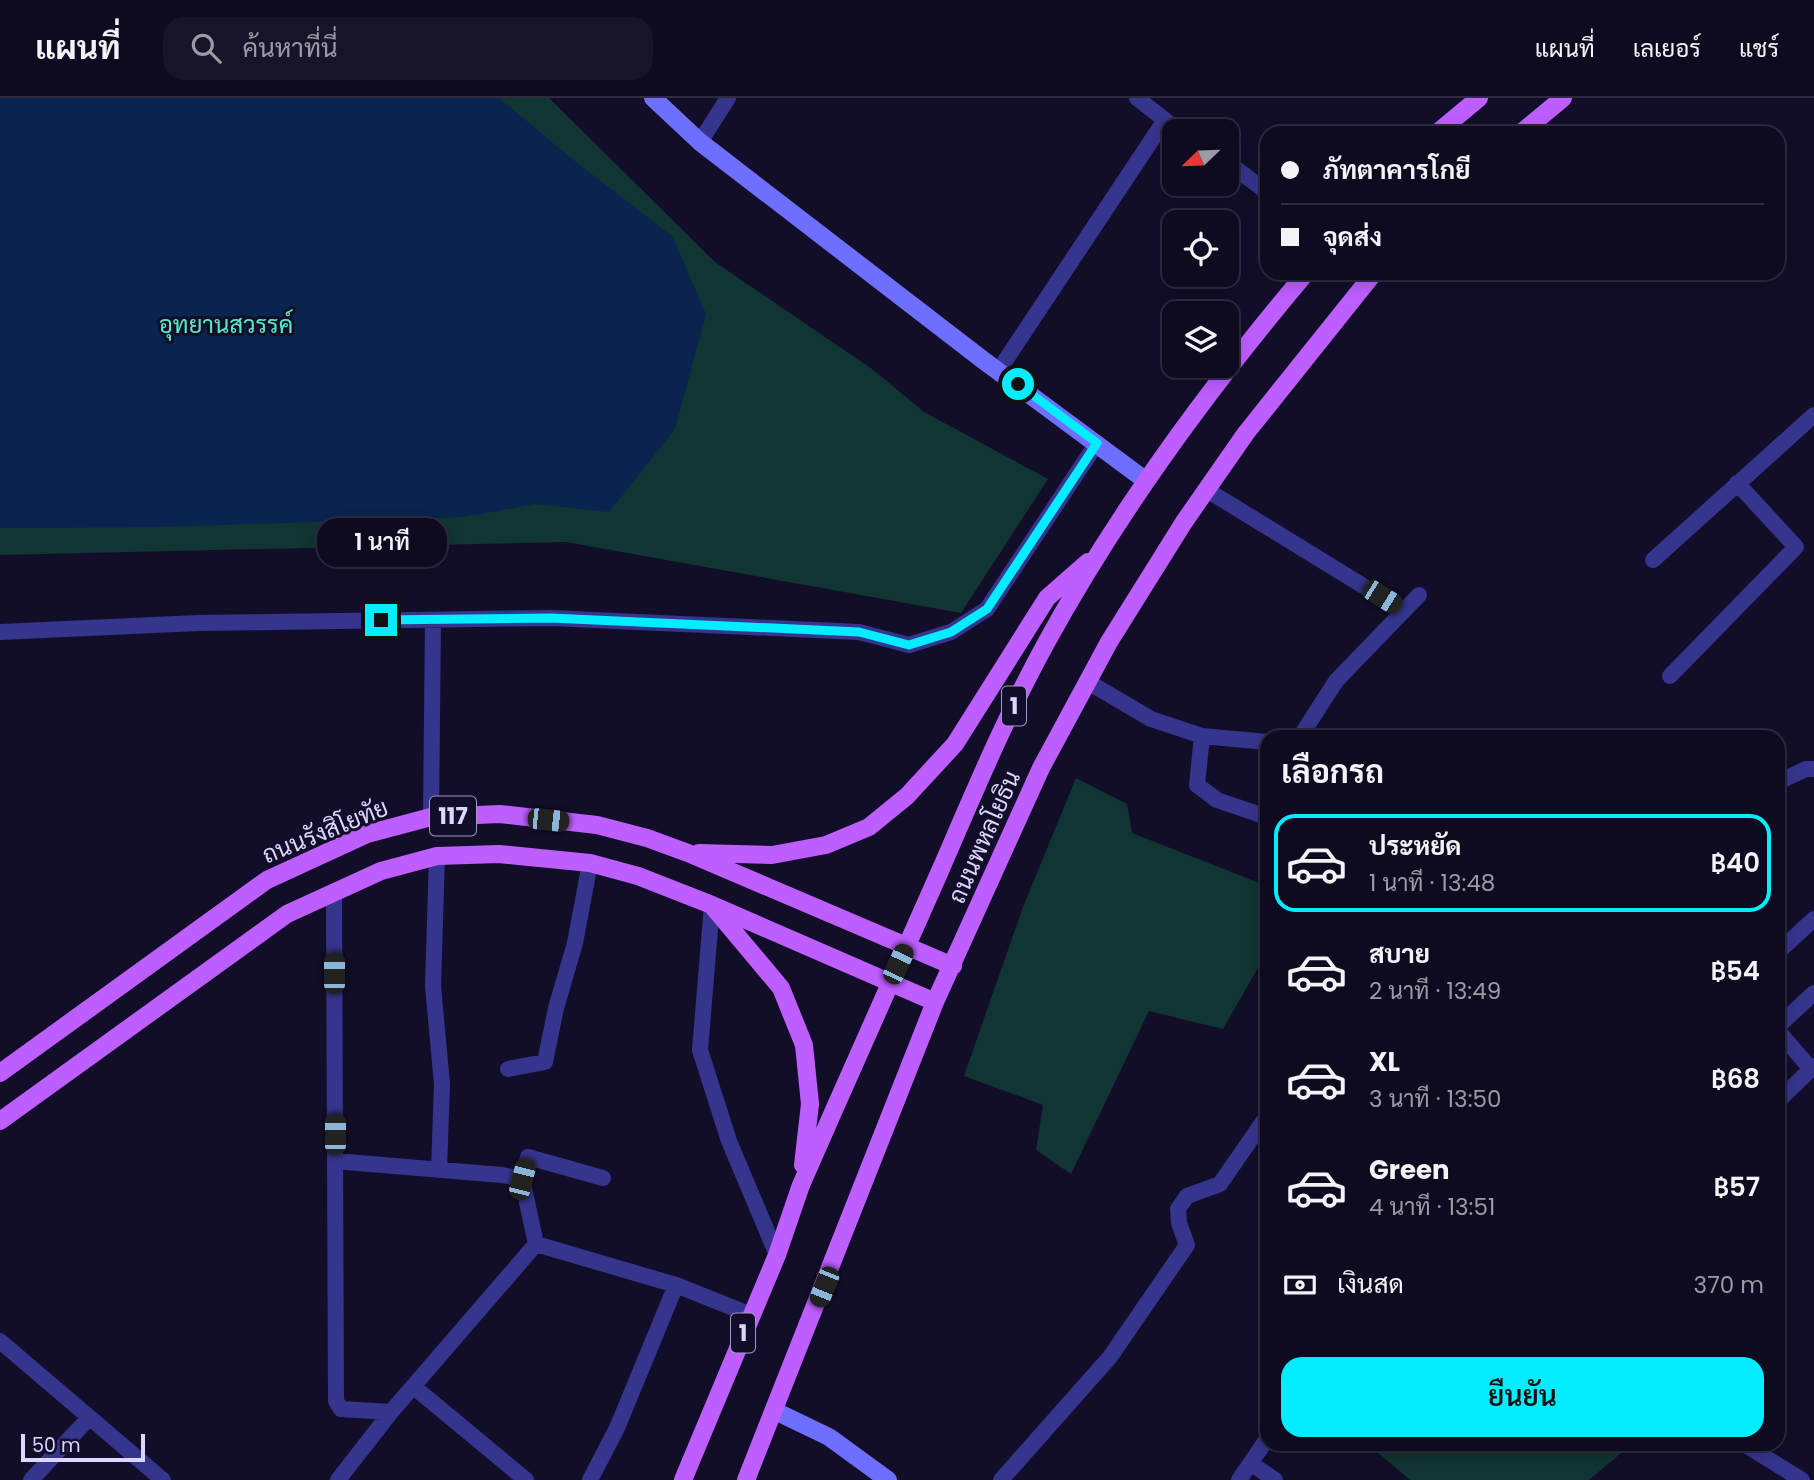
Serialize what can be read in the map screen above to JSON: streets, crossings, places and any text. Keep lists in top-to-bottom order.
{
  "streets": {
    "main road": [
      "1",
      "117",
      "ถนนรังสิโยทัย",
      "ถนนพหลโยธิน"
    ]
  },
  "crossings": [
    ["117", "ถนนพหลโยธิน"],
    ["ถนนรังสิโยทัย", "ถนนพหลโยธิน"]
  ],
  "parks": ["อุทยานสวรรค์"],
  "scale_bar": "50 m",
  "north": "bottom left",
  "page": {
    "header": "แผนที่",
    "search": "ค้นหาที่นี่",
    "nav": ["แผนที่", "เลเยอร์", "แชร์"],
    "banner": ["ภัทตาคารโกยี", "จุดส่ง"],
    "bubble": "1 นาที",
    "heading": "เลือกรถ",
    "list": [
      {
        "name": "ประหยัด",
        "note": "1 นาที · 13:48",
        "value": "฿40"
      },
      {
        "name": "สบาย",
        "note": "2 นาที · 13:49",
        "value": "฿54"
      },
      {
        "name": "XL",
        "note": "3 นาที · 13:50",
        "value": "฿68"
      },
      {
        "name": "Green",
        "note": "4 นาที · 13:51",
        "value": "฿57"
      }
    ],
    "pay": ["เงินสด", "370 m"],
    "buttons": "ยืนยัน",
    "scale": "50 m"
  }
}
